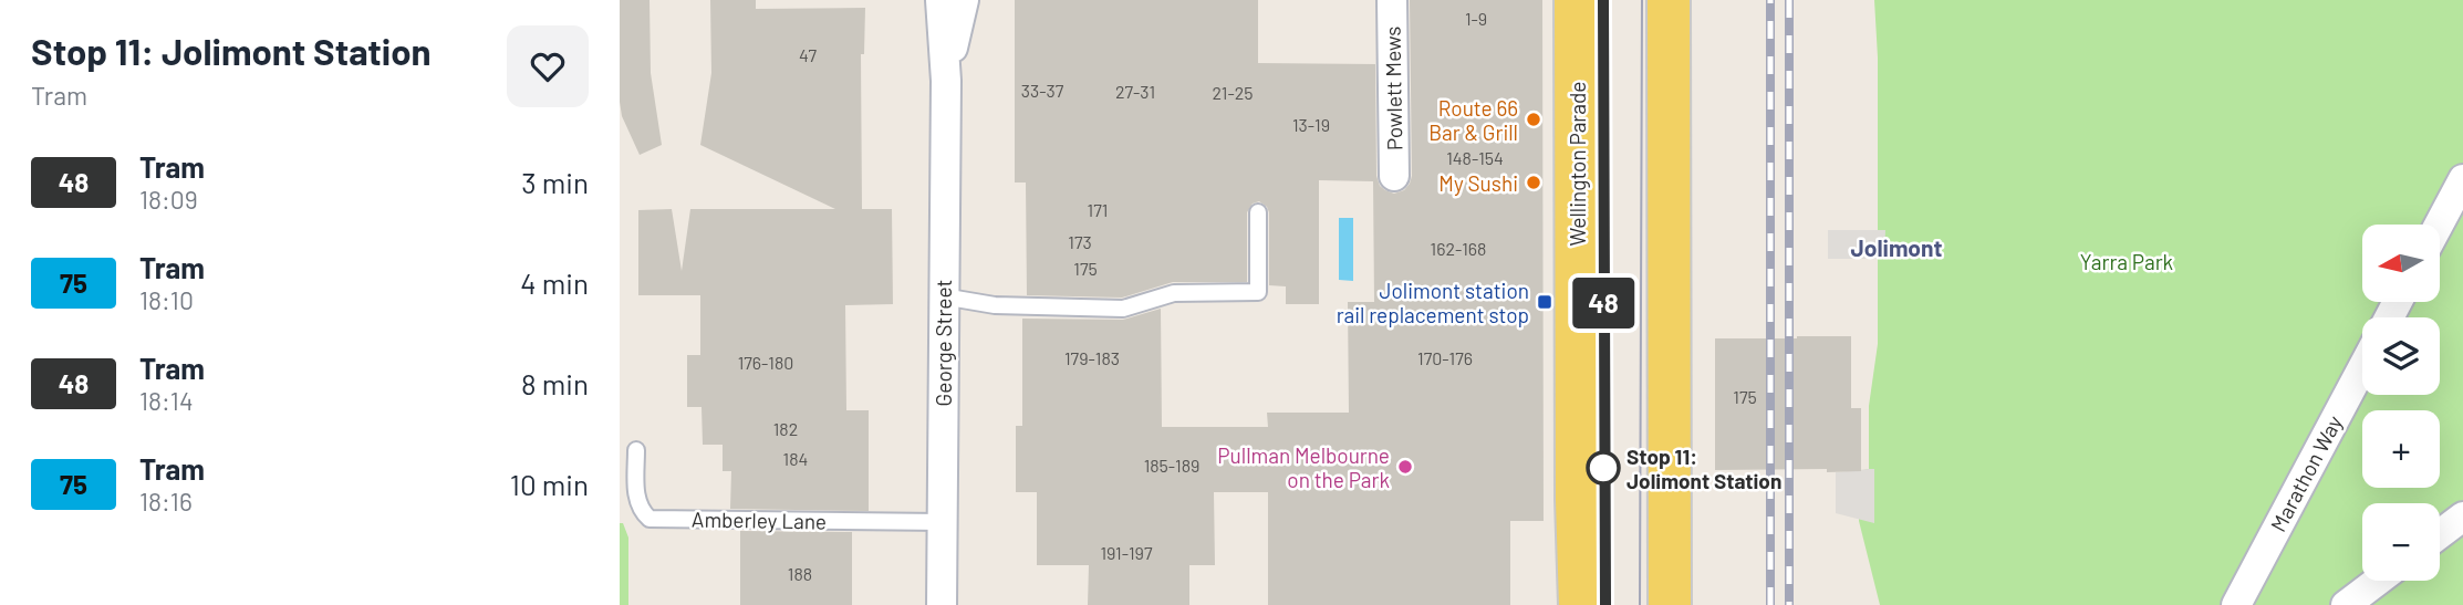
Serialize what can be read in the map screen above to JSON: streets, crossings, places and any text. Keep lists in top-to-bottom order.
{
  "streets": {
    "main road": ["Wellington Parade"],
    "street": ["Powlett Mews", "George Street", "Marathon Way"],
    "lane": ["Amberley Lane"]
  },
  "crossings": [
    ["George Street", "Amberley Lane"]
  ],
  "districts": ["Jolimont"],
  "parks": ["Yarra Park"],
  "places": {
    "other": [
      "Route 66 Bar & Grill",
      "My Sushi",
      "Pullman Melbourne on the Park",
      "Stop 11: Jolimont Station"
    ],
    "transit": ["Jolimont station rail replacement stop"]
  },
  "lines": ["tram line 48"],
  "house_numbers": [
    "1-9",
    "47",
    "33-37",
    "27-31",
    "21-25",
    "13-19",
    "148-154",
    "171",
    "173",
    "162-168",
    "175",
    "179-183",
    "170-176",
    "176-180",
    "175",
    "182",
    "184",
    "185-189",
    "191-197",
    "188"
  ],
  "north": "left",
  "page": {
    "heading": ["Stop 11: Jolimont Station", "Tram"],
    "on_map": "48",
    "list": [
      {
        "mark": "48",
        "name": "Tram",
        "note": "18:09",
        "value": "3 min"
      },
      {
        "mark": "75",
        "name": "Tram",
        "note": "18:10",
        "value": "4 min"
      },
      {
        "mark": "48",
        "name": "Tram",
        "note": "18:14",
        "value": "8 min"
      },
      {
        "mark": "75",
        "name": "Tram",
        "note": "18:16",
        "value": "10 min"
      }
    ],
    "map_buttons": ["+", "−"]
  }
}
